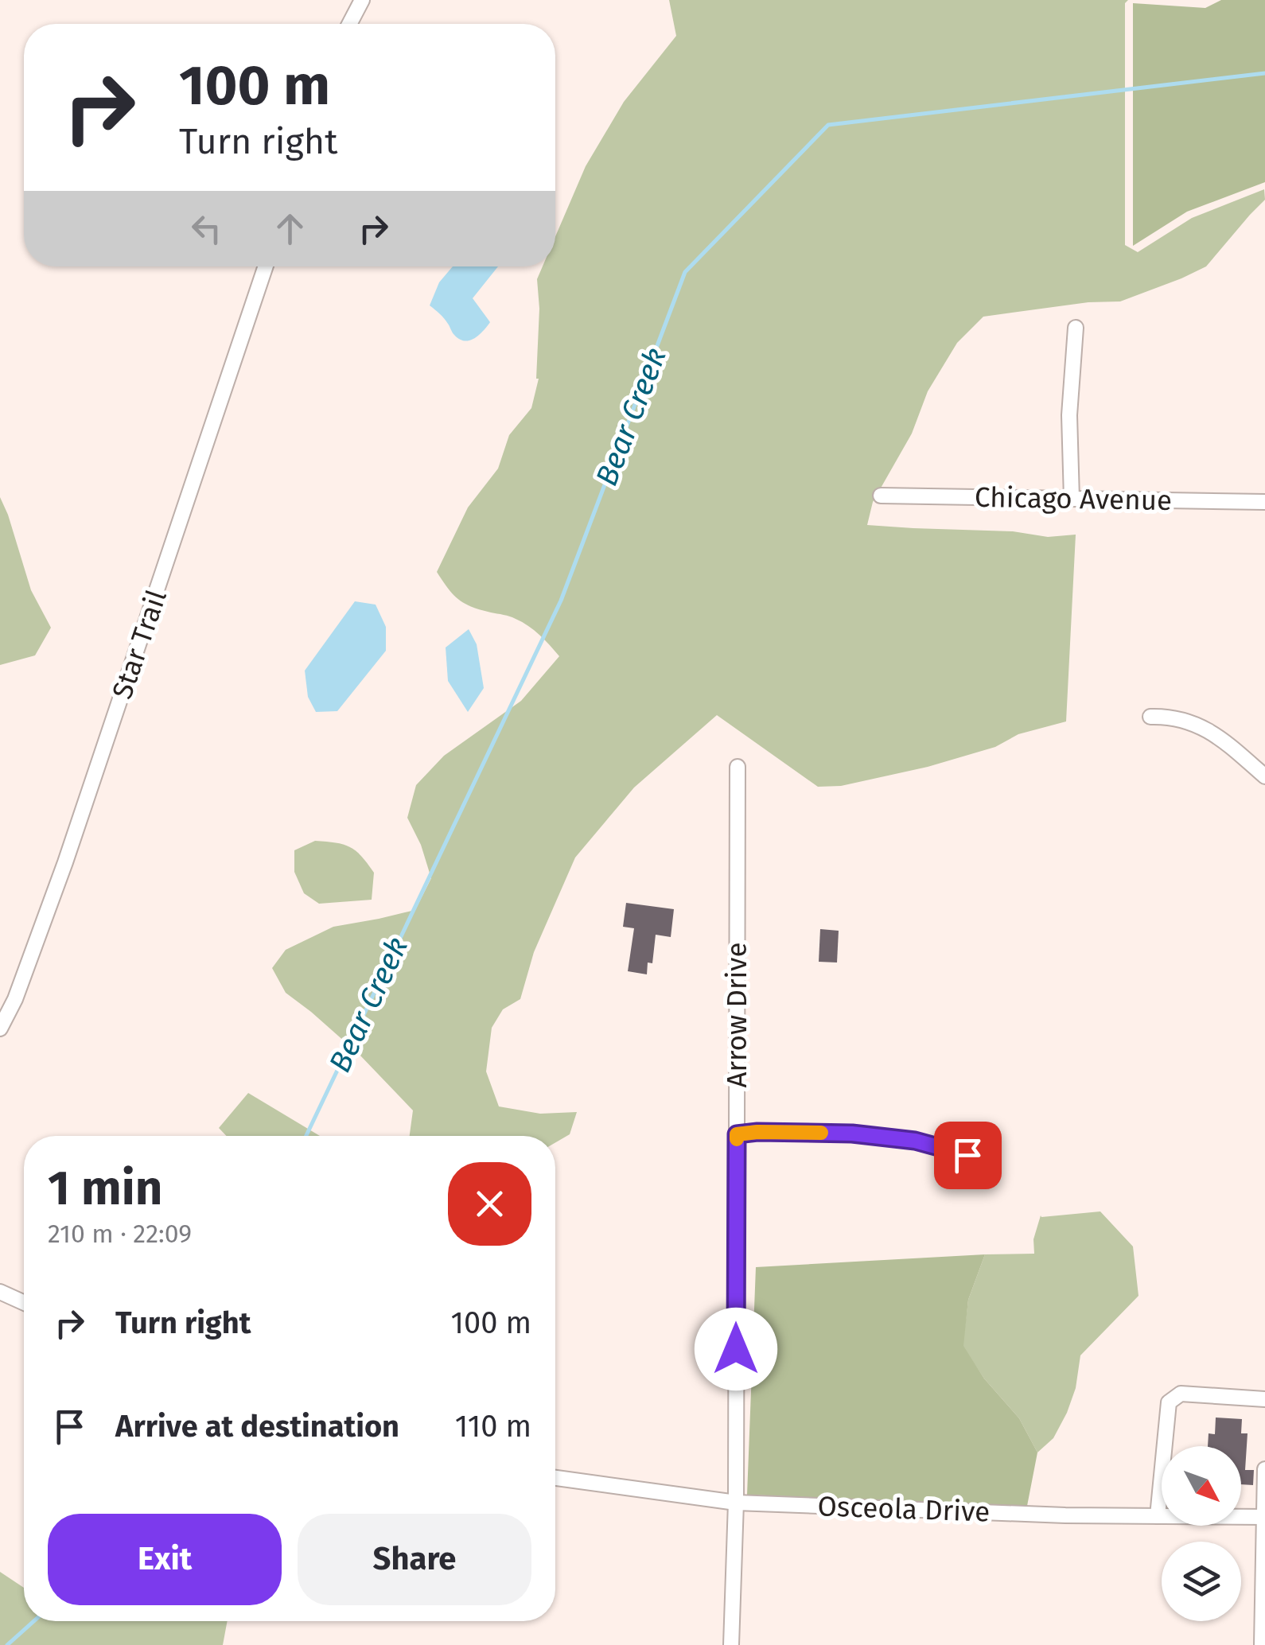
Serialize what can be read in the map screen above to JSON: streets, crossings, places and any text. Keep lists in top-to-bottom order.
{
  "streets": {
    "street": [
      "Chicago Avenue",
      "Star Trail",
      "Arrow Drive",
      "Osceola Drive"
    ]
  },
  "crossings": [
    ["Arrow Drive", "Osceola Drive"]
  ],
  "water": ["Bear Creek"],
  "north": "bottom right",
  "page": {
    "turn": ["100 m", "Turn right"],
    "heading": ["1 min", "210 m · 22:09"],
    "list": [
      {
        "name": "Turn right",
        "value": "100 m"
      },
      {
        "name": "Arrive at destination",
        "value": "110 m"
      }
    ],
    "buttons": ["Exit", "Share"]
  }
}
